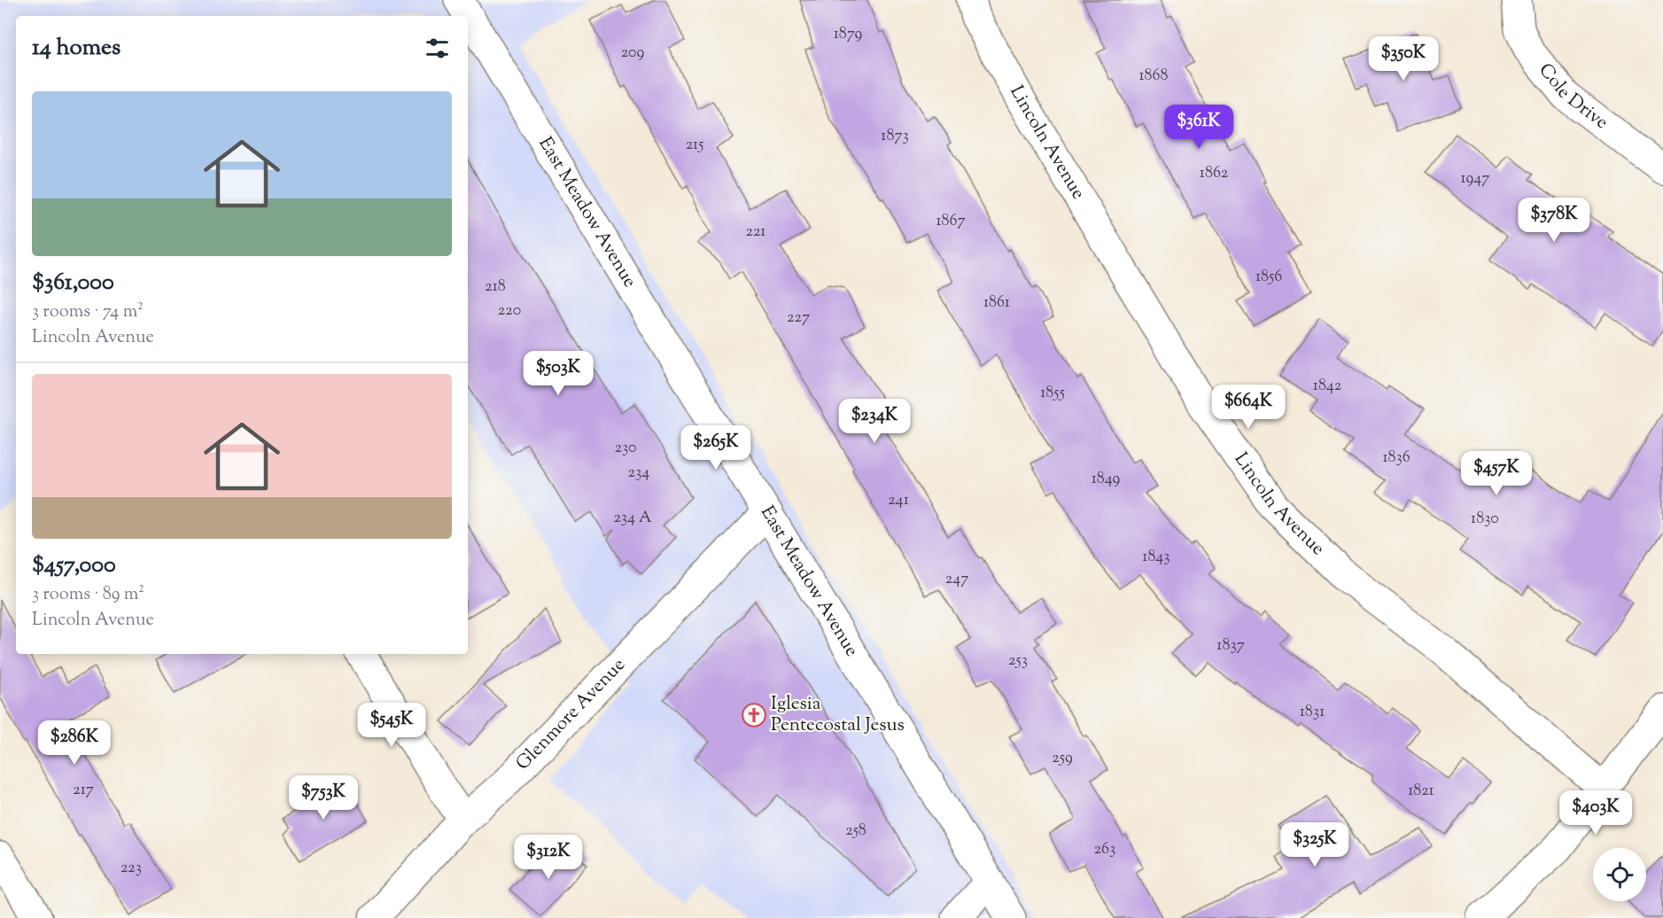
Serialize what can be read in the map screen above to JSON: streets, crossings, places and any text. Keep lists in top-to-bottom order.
{
  "streets": {
    "street": [
      "Cole Drive",
      "Lincoln Avenue",
      "East Meadow Avenue",
      "Glenmore Avenue"
    ]
  },
  "crossings": [
    ["East Meadow Avenue", "Glenmore Avenue"]
  ],
  "places": {
    "church": ["Iglesia Pentecostal Jesus"]
  },
  "house_numbers": [
    "1879",
    "209",
    "1868",
    "1873",
    "215",
    "1862",
    "1947",
    "1867",
    "221",
    "1856",
    "218",
    "1861",
    "220",
    "227",
    "1842",
    "1855",
    "230",
    "1836",
    "234",
    "1849",
    "241",
    "234 A",
    "1830",
    "1843",
    "247",
    "1837",
    "253",
    "1831",
    "259",
    "217",
    "1821",
    "258",
    "263",
    "223"
  ],
  "page": {
    "heading": "14 homes",
    "price": [
      "$350K",
      "$361K",
      "$378K",
      "$503K",
      "$664K",
      "$234K",
      "$265K",
      "$457K",
      "$545K",
      "$286K",
      "$753K",
      "$403K",
      "$325K",
      "$312K"
    ],
    "list": [
      {
        "name": "$361,000",
        "note": "3 rooms · 74 m² · Lincoln Avenue"
      },
      {
        "name": "$457,000",
        "note": "3 rooms · 89 m² · Lincoln Avenue"
      }
    ]
  }
}
